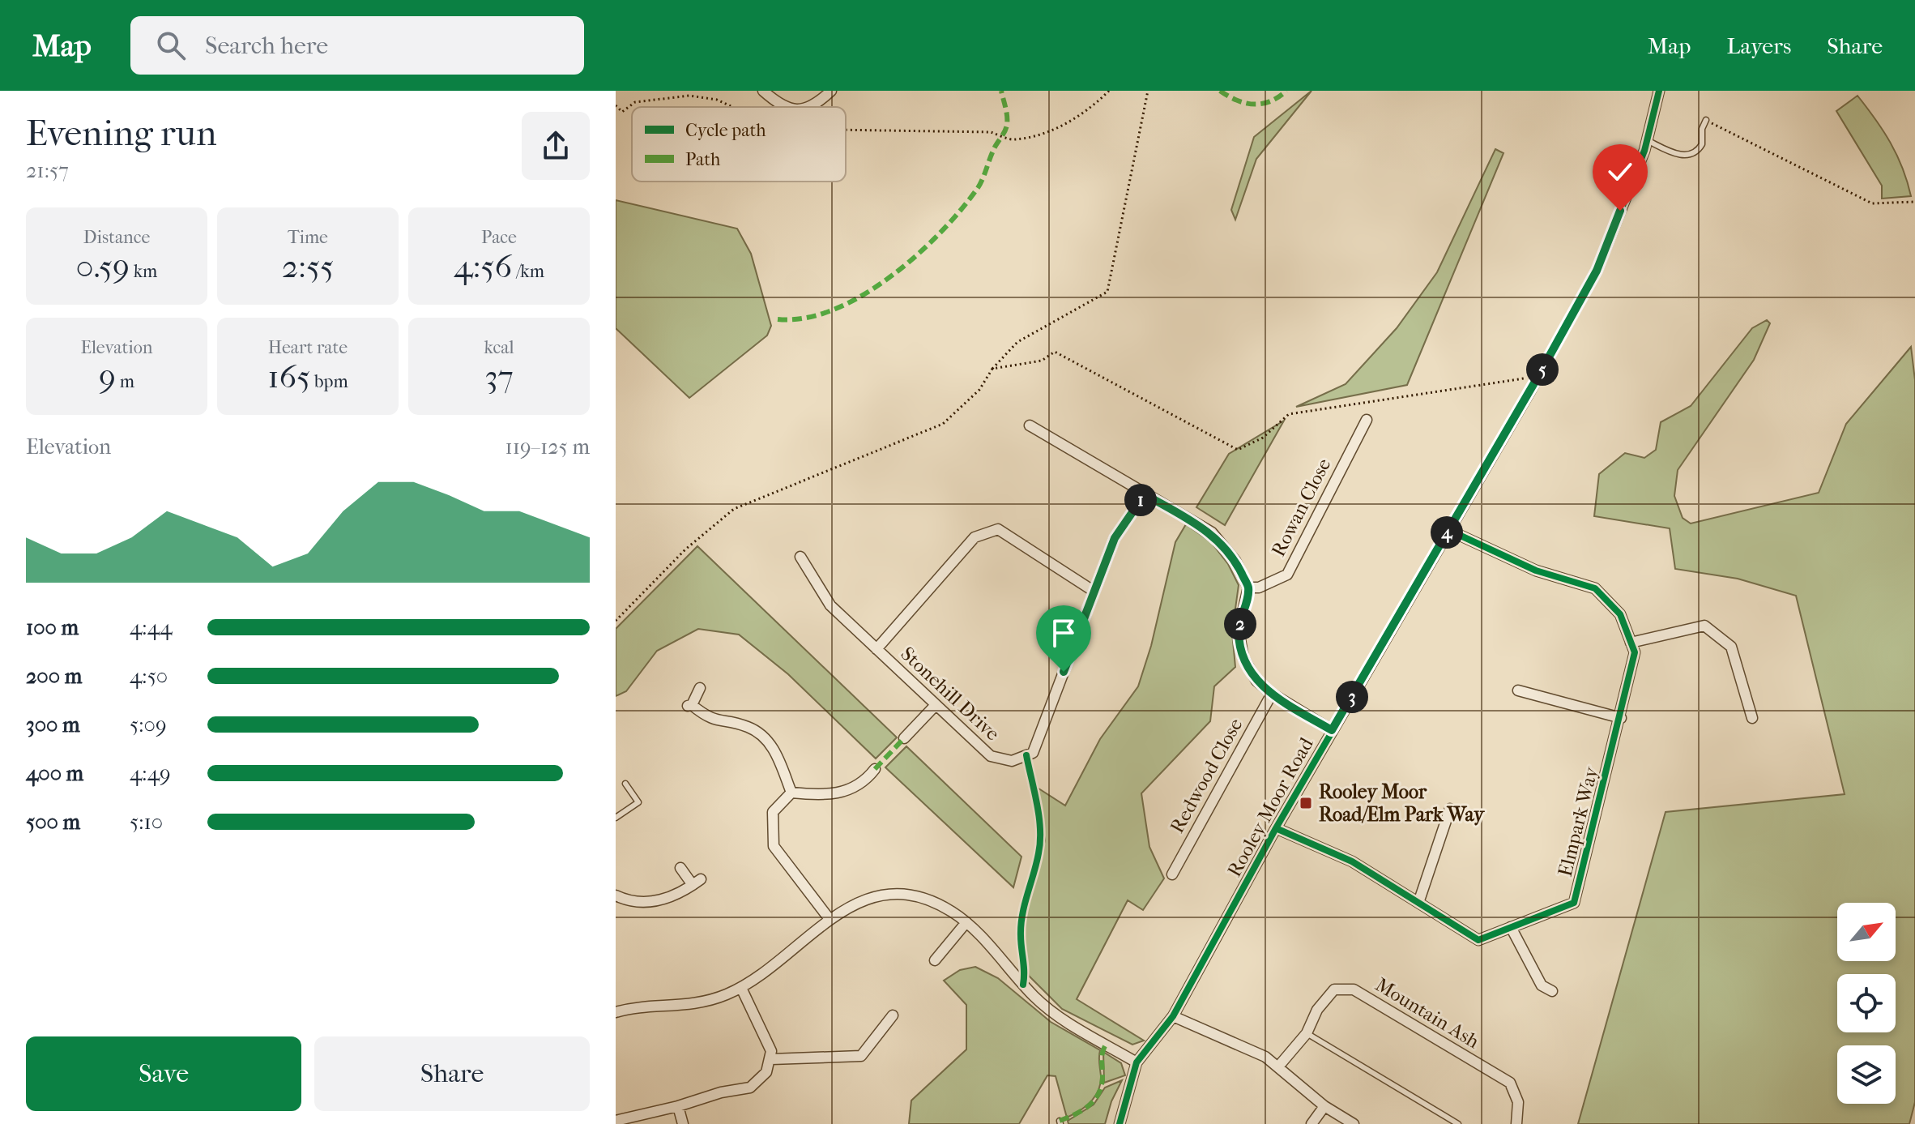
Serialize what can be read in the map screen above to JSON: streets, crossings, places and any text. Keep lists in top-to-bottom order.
{
  "streets": {
    "street": [
      "Rowan Close",
      "Stonehill Drive",
      "Redwood Close",
      "Rooley Moor Road",
      "Elmpark Way",
      "Mountain Ash"
    ]
  },
  "crossings": [
    ["Rooley Moor Road", "Elmpark Way"]
  ],
  "places": {
    "transit": ["Rooley Moor Road/Elm Park Way"]
  },
  "legend": ["Cycle path", "Path"],
  "north": "top right",
  "page": {
    "header": "Map",
    "search": "Search here",
    "nav": ["Map", "Layers", "Share"],
    "heading": ["Evening run", "21:57"],
    "stats": [
      ["Distance", "0.59 km"],
      ["Time", "2:55"],
      ["Pace", "4:56 /km"],
      ["Elevation", "9 m"],
      ["Heart rate", "165 bpm"],
      ["kcal", "37"]
    ],
    "pins": [
      "5",
      "1",
      "4",
      "2",
      "3"
    ],
    "chart": ["Elevation", "119–125 m"],
    "list": [
      {
        "name": "100 m",
        "note": "4:44"
      },
      {
        "name": "200 m",
        "note": "4:50"
      },
      {
        "name": "300 m",
        "note": "5:09"
      },
      {
        "name": "400 m",
        "note": "4:49"
      },
      {
        "name": "500 m",
        "note": "5:10"
      }
    ],
    "buttons": ["Save", "Share"]
  }
}
